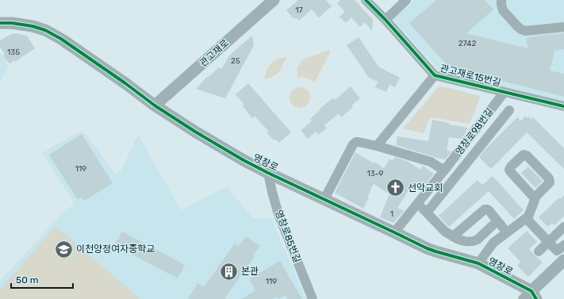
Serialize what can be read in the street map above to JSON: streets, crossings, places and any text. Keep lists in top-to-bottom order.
{
  "streets": {
    "street": [
      "관고재로",
      "관고재로15번길",
      "영창로98번길",
      "영창로",
      "영창로85번길"
    ]
  },
  "crossings": [
    ["관고재로", "영창로"],
    ["관고재로15번길", "영창로98번길"],
    ["영창로98번길", "영창로"],
    ["영창로", "영창로85번길"]
  ],
  "places": {
    "church": ["선악교회"],
    "school or university": ["이천양정여자중학교"],
    "building": ["본관"]
  },
  "house_numbers": [
    "17",
    "2742",
    "135",
    "25",
    "119",
    "13-9",
    "1",
    "119"
  ],
  "scale_bar": "50 m"
}
